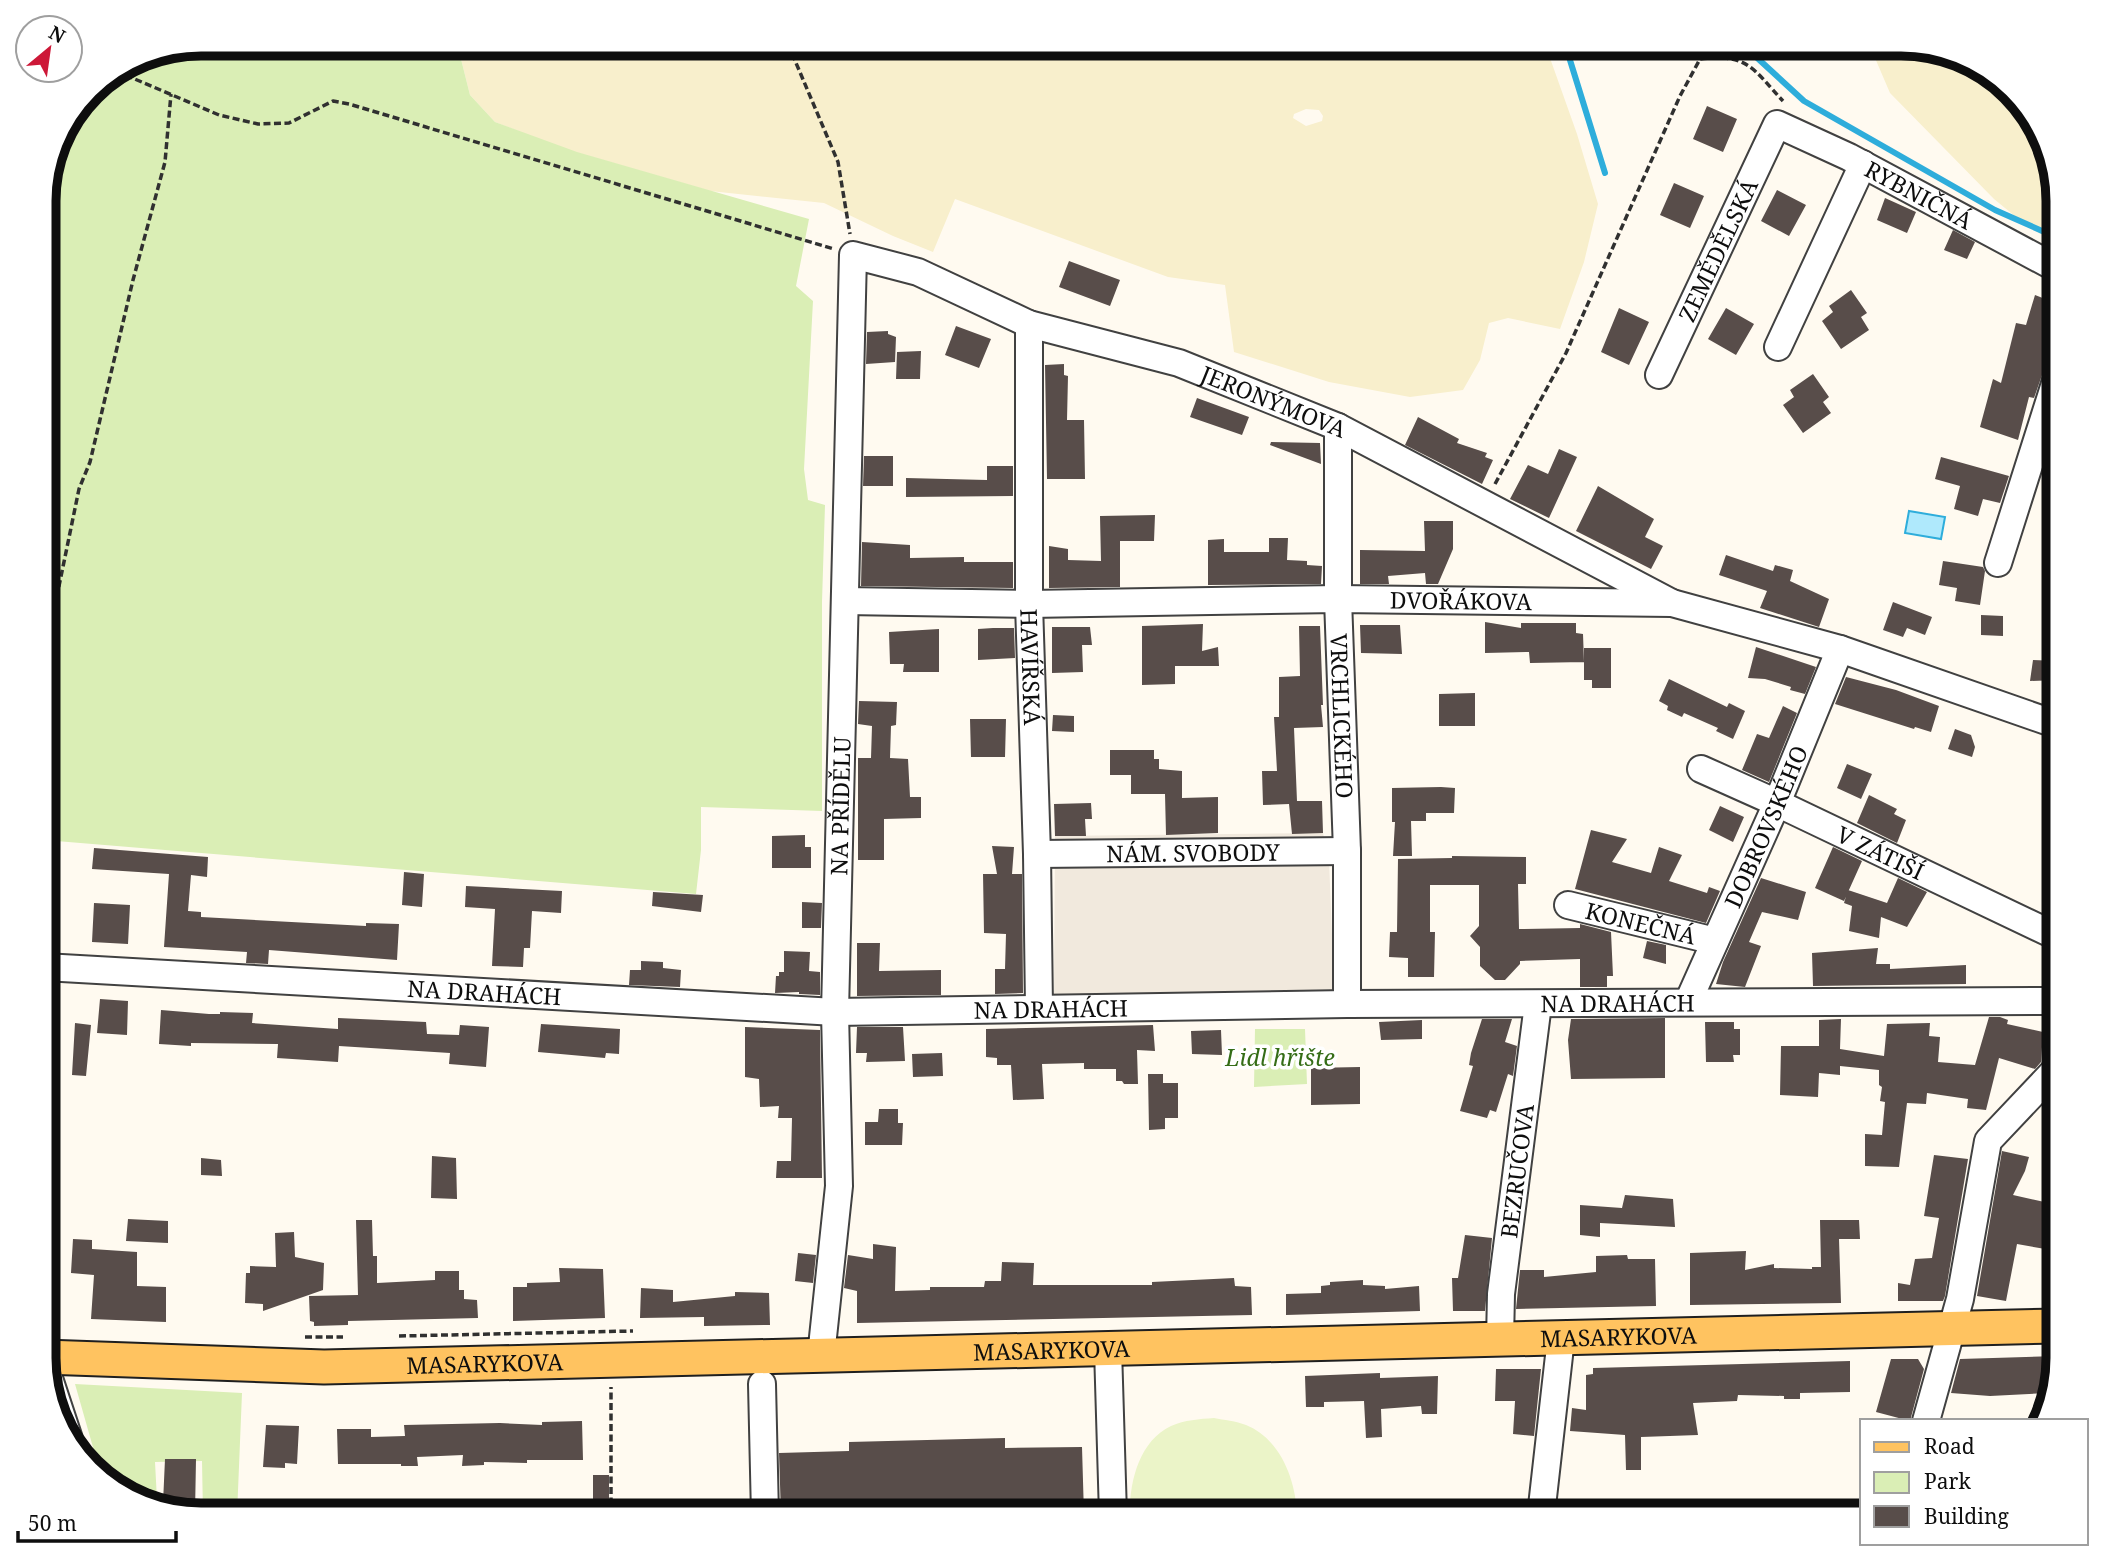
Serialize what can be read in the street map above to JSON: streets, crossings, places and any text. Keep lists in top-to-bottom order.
{
  "streets": {
    "main road": ["MASARYKOVA"],
    "street": [
      "RYBNIČNÁ",
      "ZEMĚDĚLSKÁ",
      "JERONÝMOVA",
      "DVOŘÁKOVA",
      "HAVÍŘSKÁ",
      "VRCHLICKÉHO",
      "NA PŘÍDĚLU",
      "DOBROVSKÉHO",
      "V ZÁTIŠÍ",
      "NÁM. SVOBODY",
      "KONEČNÁ",
      "NA DRAHÁCH",
      "BEZRUČOVA"
    ]
  },
  "crossings": [
    ["RYBNIČNÁ", "ZEMĚDĚLSKÁ"],
    ["JERONÝMOVA", "DVOŘÁKOVA"],
    ["JERONÝMOVA", "HAVÍŘSKÁ"],
    ["JERONÝMOVA", "VRCHLICKÉHO"],
    ["JERONÝMOVA", "NA PŘÍDĚLU"],
    ["DVOŘÁKOVA", "HAVÍŘSKÁ"],
    ["DVOŘÁKOVA", "VRCHLICKÉHO"],
    ["DVOŘÁKOVA", "NA PŘÍDĚLU"],
    ["DVOŘÁKOVA", "DOBROVSKÉHO"],
    ["HAVÍŘSKÁ", "NÁM. SVOBODY"],
    ["HAVÍŘSKÁ", "NA DRAHÁCH"],
    ["VRCHLICKÉHO", "NÁM. SVOBODY"],
    ["VRCHLICKÉHO", "NA DRAHÁCH"],
    ["NA PŘÍDĚLU", "NA DRAHÁCH"],
    ["NA PŘÍDĚLU", "MASARYKOVA"],
    ["DOBROVSKÉHO", "V ZÁTIŠÍ"],
    ["DOBROVSKÉHO", "KONEČNÁ"],
    ["DOBROVSKÉHO", "NA DRAHÁCH"],
    ["NA DRAHÁCH", "BEZRUČOVA"],
    ["BEZRUČOVA", "MASARYKOVA"]
  ],
  "parks": ["Lidl hřište"],
  "legend": ["Road", "Park", "Building"],
  "scale_bar": "50 m",
  "north": "top right"
}
